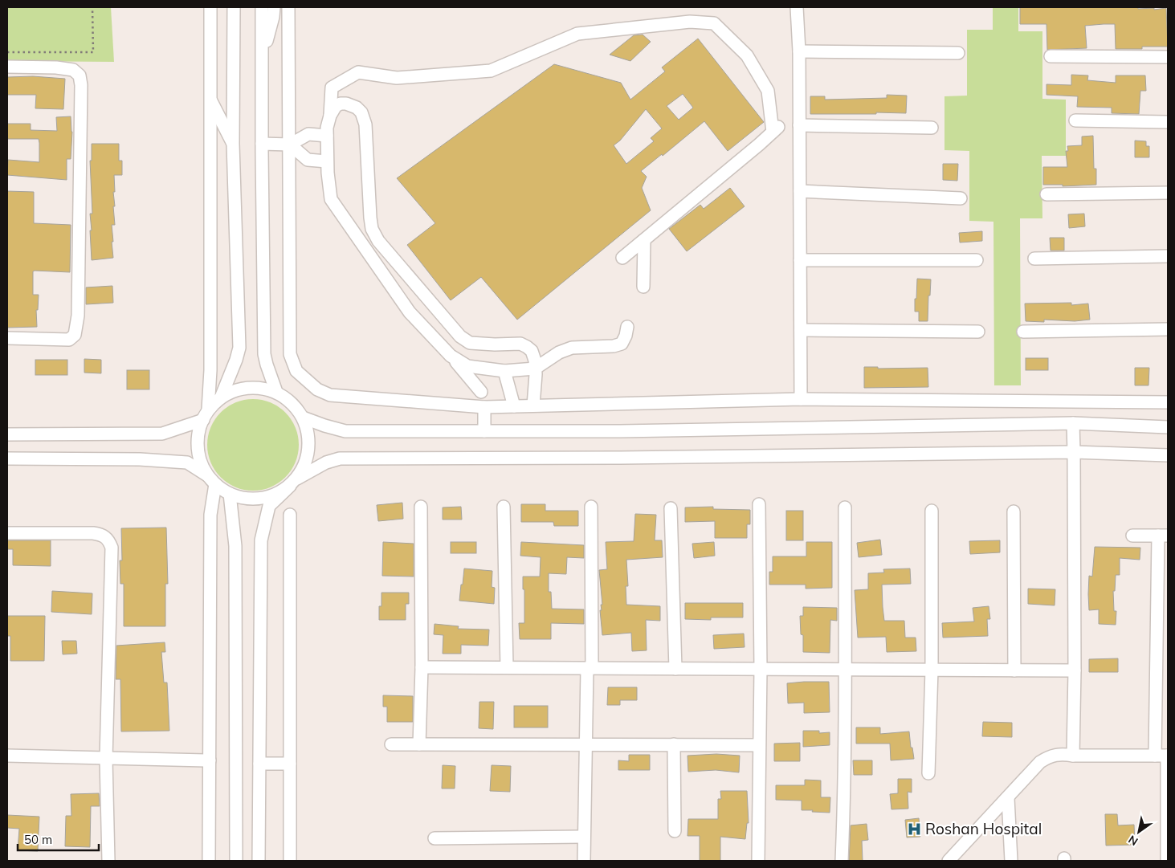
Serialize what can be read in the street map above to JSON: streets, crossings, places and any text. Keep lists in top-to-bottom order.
{
  "places": {
    "hospital": ["Roshan Hospital"]
  },
  "scale_bar": "50 m",
  "north": "bottom left"
}
